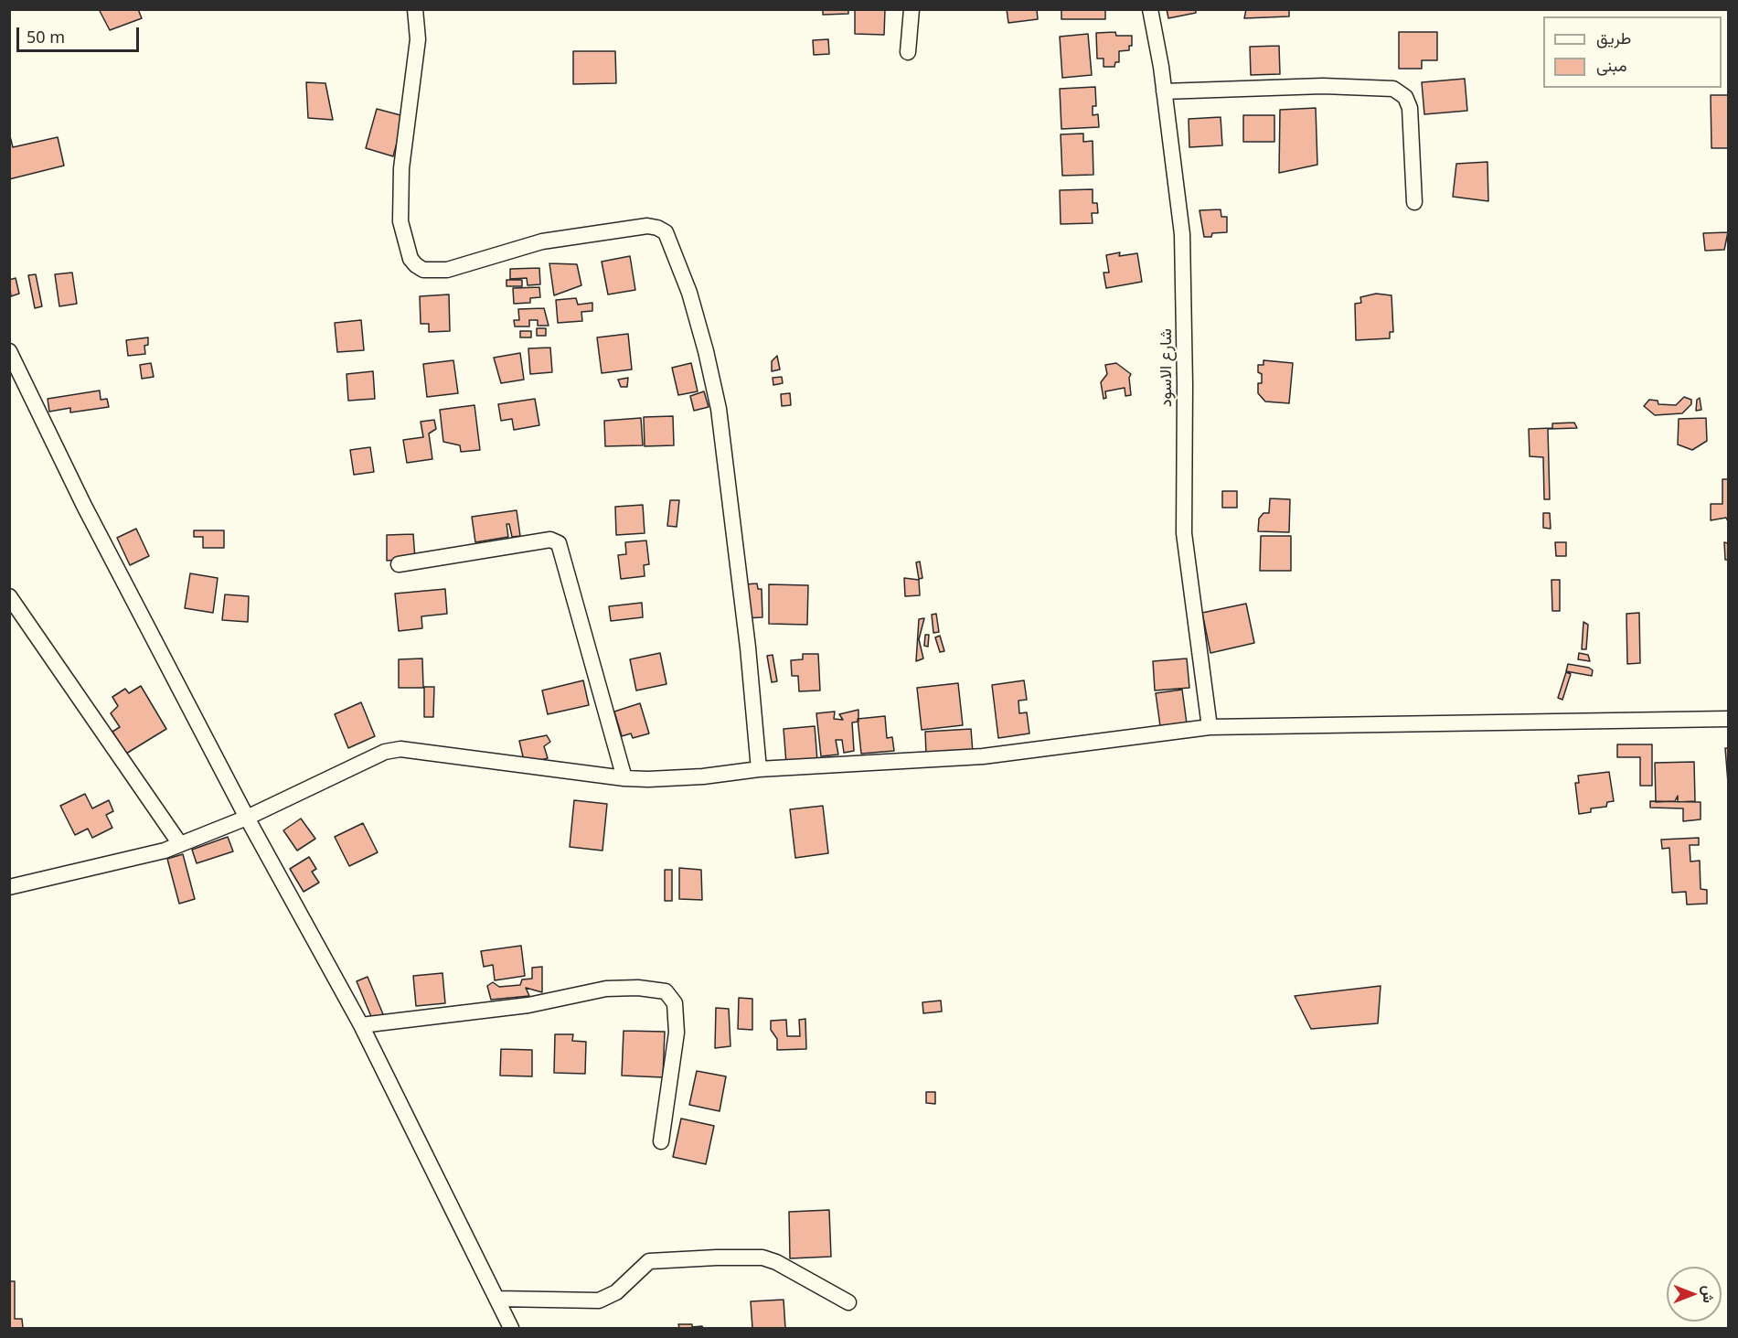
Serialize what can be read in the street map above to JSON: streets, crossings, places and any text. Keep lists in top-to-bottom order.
{
  "streets": {
    "street": ["شارع الاسود"]
  },
  "legend": ["طريق", "مبنى"],
  "scale_bar": "50 m",
  "north": "right"
}
